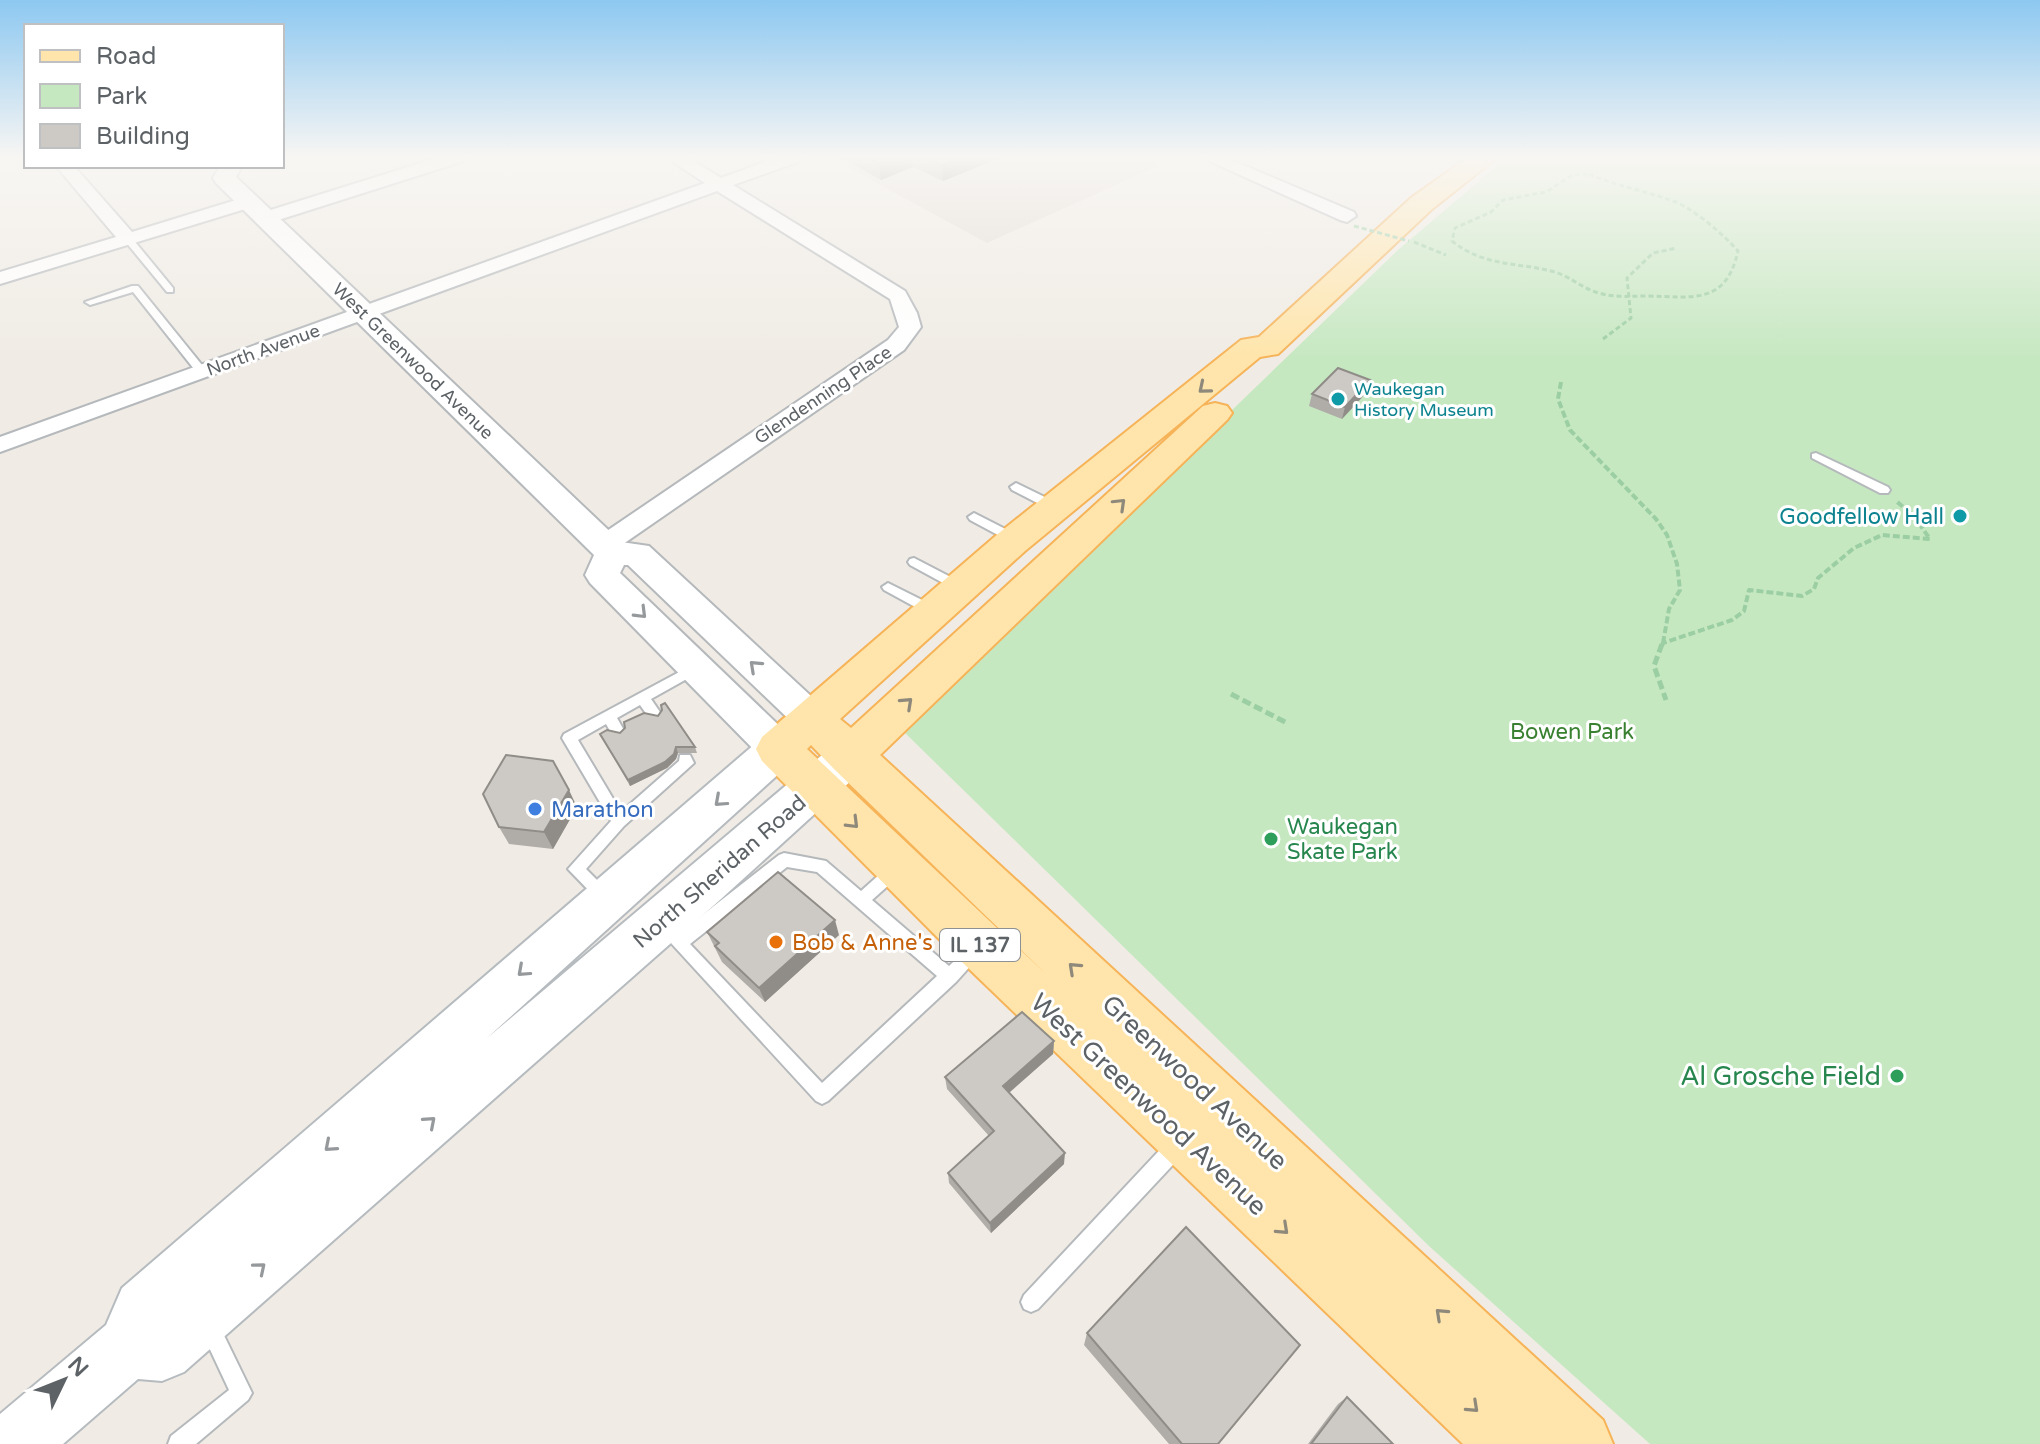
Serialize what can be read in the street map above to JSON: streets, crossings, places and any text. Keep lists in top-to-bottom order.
{
  "streets": {
    "main road": [
      "West Greenwood Avenue",
      "North Sheridan Road",
      "IL 137",
      "Greenwood Avenue"
    ],
    "street": ["North Avenue", "Glendenning Place"]
  },
  "crossings": [
    ["North Avenue", "West Greenwood Avenue"],
    ["West Greenwood Avenue", "Glendenning Place"],
    ["West Greenwood Avenue", "North Sheridan Road"],
    ["West Greenwood Avenue", "Greenwood Avenue"],
    ["North Sheridan Road", "Greenwood Avenue"]
  ],
  "one_way": ["Greenwood Avenue"],
  "parks": ["Bowen Park"],
  "places": [
    "Waukegan History Museum",
    "Goodfellow Hall",
    "Marathon",
    "Waukegan Skate Park",
    "Bob & Anne's",
    "Al Grosche Field"
  ],
  "legend": ["Road", "Park", "Building"],
  "north": "top right"
}
